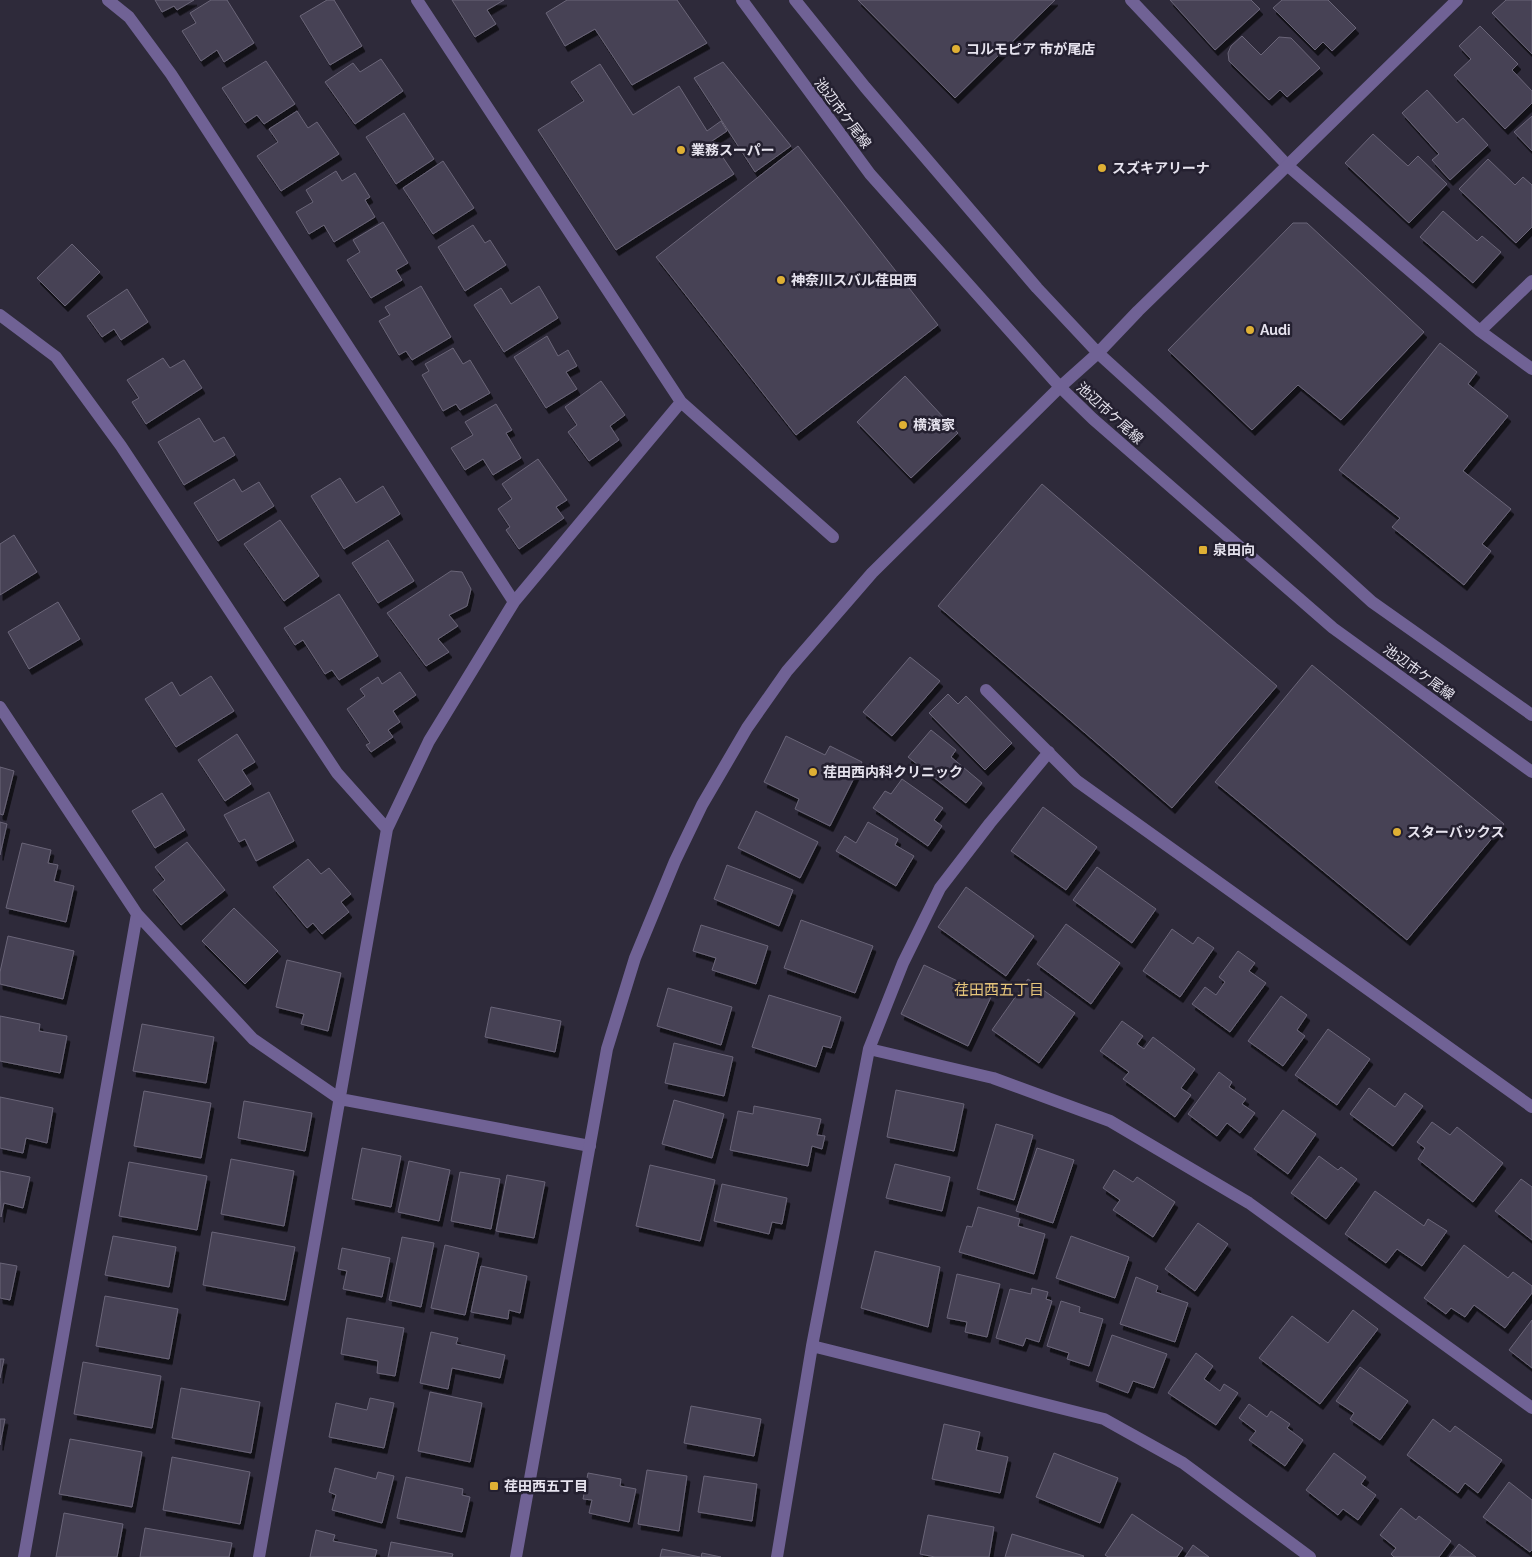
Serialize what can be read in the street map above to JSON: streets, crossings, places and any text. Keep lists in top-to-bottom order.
{
  "streets": {
    "street": ["池辺市ケ尾線"]
  },
  "districts": ["荏田西五丁目"],
  "places": {
    "other": [
      "コルモピア 市が尾店",
      "業務スーパー",
      "スズキアリーナ",
      "神奈川スバル荏田西",
      "Audi",
      "横濱家",
      "荏田西内科クリニック",
      "スターバックス"
    ],
    "transit": ["泉田向", "荏田西五丁目"]
  }
}
